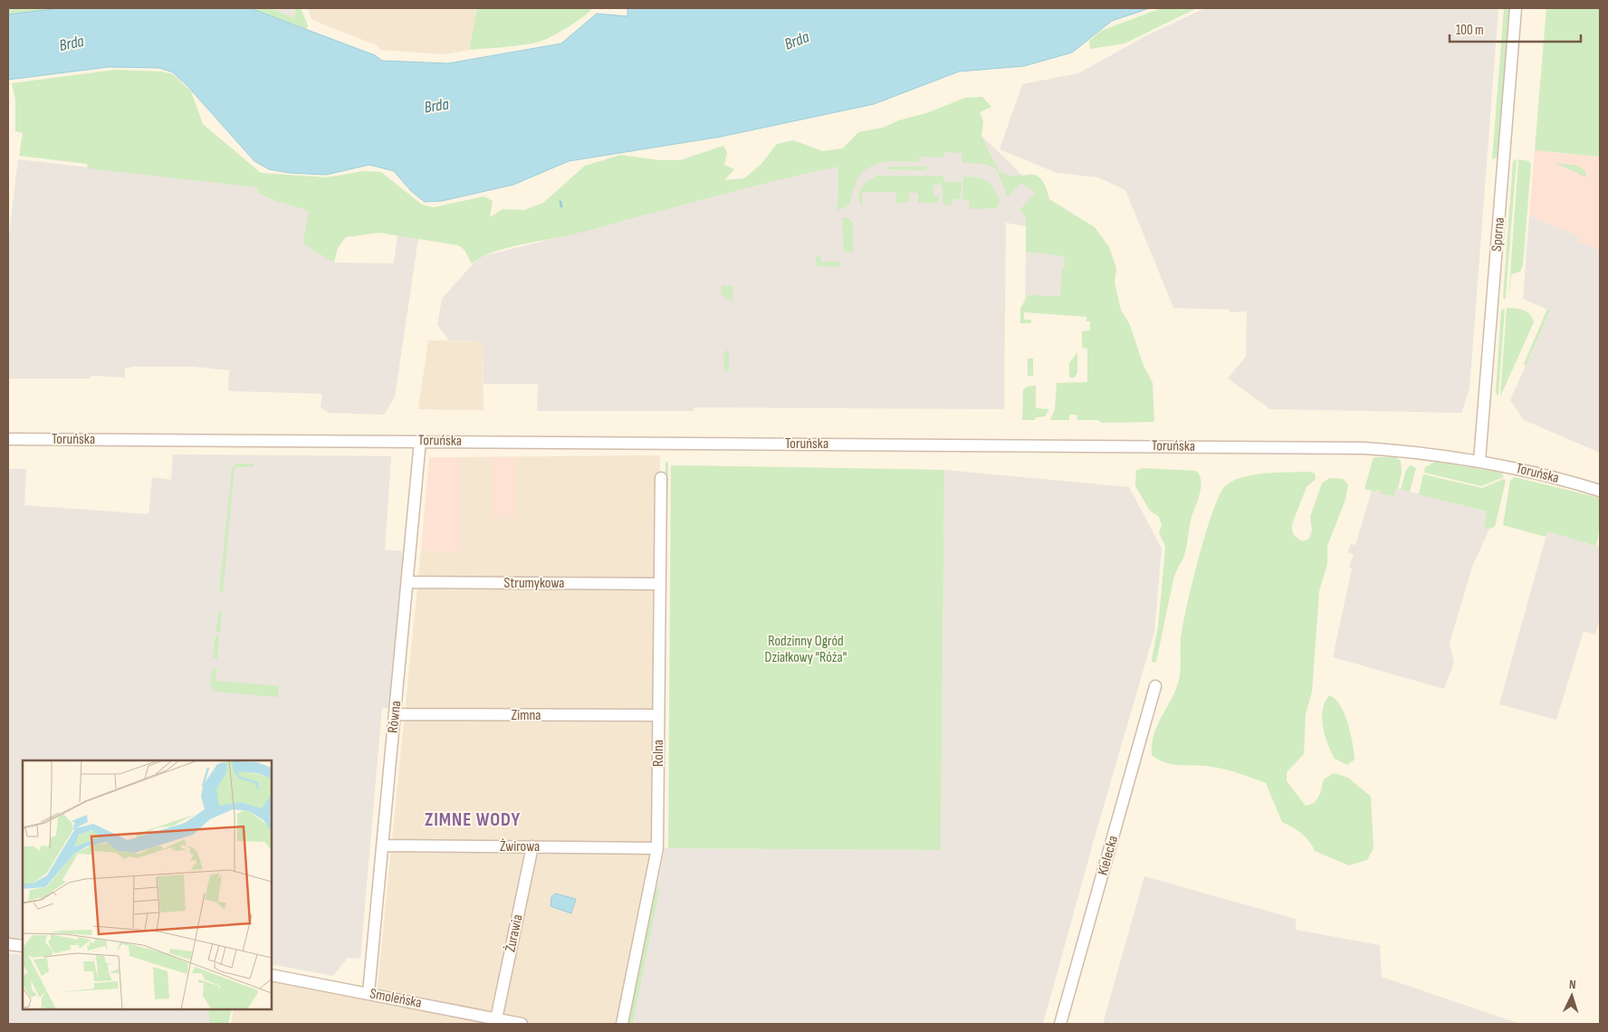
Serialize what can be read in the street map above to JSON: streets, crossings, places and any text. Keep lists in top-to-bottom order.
{
  "streets": {
    "street": [
      "Sporna",
      "Toruńska",
      "Strumykowa",
      "Zimna",
      "Równa",
      "Rolna",
      "Żwirowa",
      "Kielecka",
      "Żurawia",
      "Smoleńska"
    ]
  },
  "crossings": [
    ["Sporna", "Toruńska"],
    ["Toruńska", "Równa"],
    ["Strumykowa", "Równa"],
    ["Strumykowa", "Rolna"],
    ["Zimna", "Równa"],
    ["Zimna", "Rolna"],
    ["Równa", "Żwirowa"],
    ["Równa", "Smoleńska"],
    ["Rolna", "Żwirowa"],
    ["Żwirowa", "Żurawia"],
    ["Żurawia", "Smoleńska"]
  ],
  "districts": ["ZIMNE WODY"],
  "water": ["Brda"],
  "parks": ["Rodzinny Ogród Działkowy \"Róża\""],
  "scale_bar": "100 m",
  "north": "top"
}
